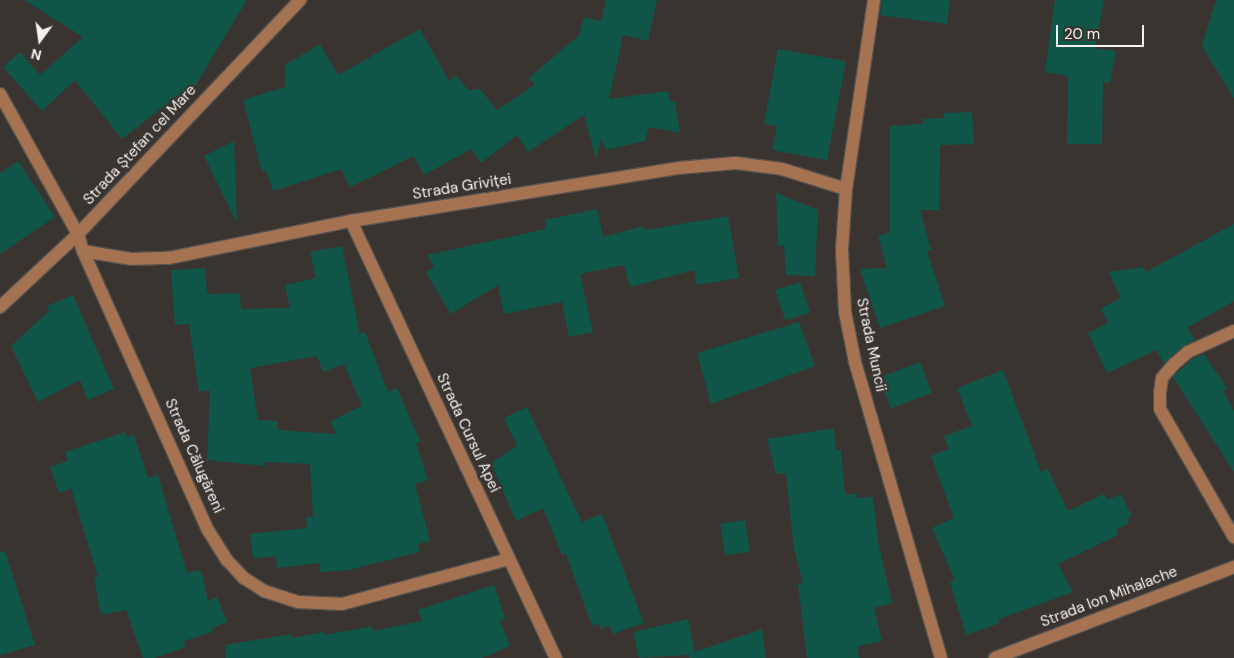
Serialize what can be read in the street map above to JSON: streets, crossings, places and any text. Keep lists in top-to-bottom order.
{
  "streets": {
    "street": [
      "Strada Ștefan cel Mare",
      "Strada Griviței",
      "Strada Muncii",
      "Strada Cursul Apei",
      "Strada Călugăreni",
      "Strada Ion Mihalache"
    ]
  },
  "crossings": [
    ["Strada Ștefan cel Mare", "Strada Călugăreni"],
    ["Strada Griviței", "Strada Muncii"],
    ["Strada Griviței", "Strada Cursul Apei"],
    ["Strada Griviței", "Strada Călugăreni"],
    ["Strada Cursul Apei", "Strada Călugăreni"]
  ],
  "scale_bar": "20 m",
  "north": "bottom"
}
